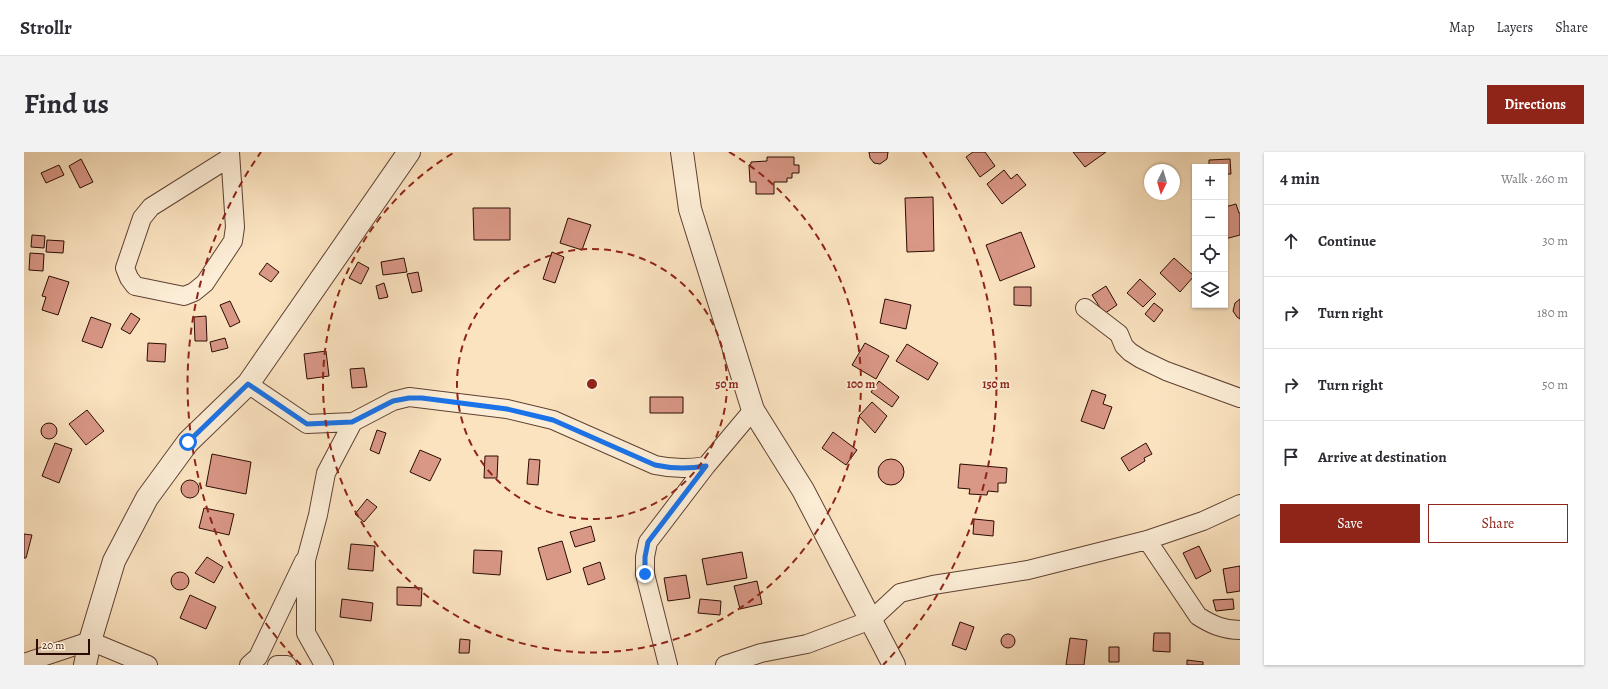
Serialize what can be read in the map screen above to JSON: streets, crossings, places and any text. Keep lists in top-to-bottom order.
{
  "scale_bar": "20 m",
  "north": "bottom",
  "page": {
    "header": "Strollr",
    "nav": ["Map", "Layers", "Share"],
    "title": "Find us",
    "buttons": [
      "Directions",
      ["Save", "Share"]
    ],
    "heading": ["4 min", "Walk · 260 m"],
    "map_buttons": ["+", "−"],
    "list": [
      ["Continue", "30 m"],
      ["Turn right", "180 m"],
      ["Turn right", "50 m"],
      "Arrive at destination"
    ],
    "scale": "20 m"
  },
  "rings": ["50 m", "100 m", "150 m"]
}
